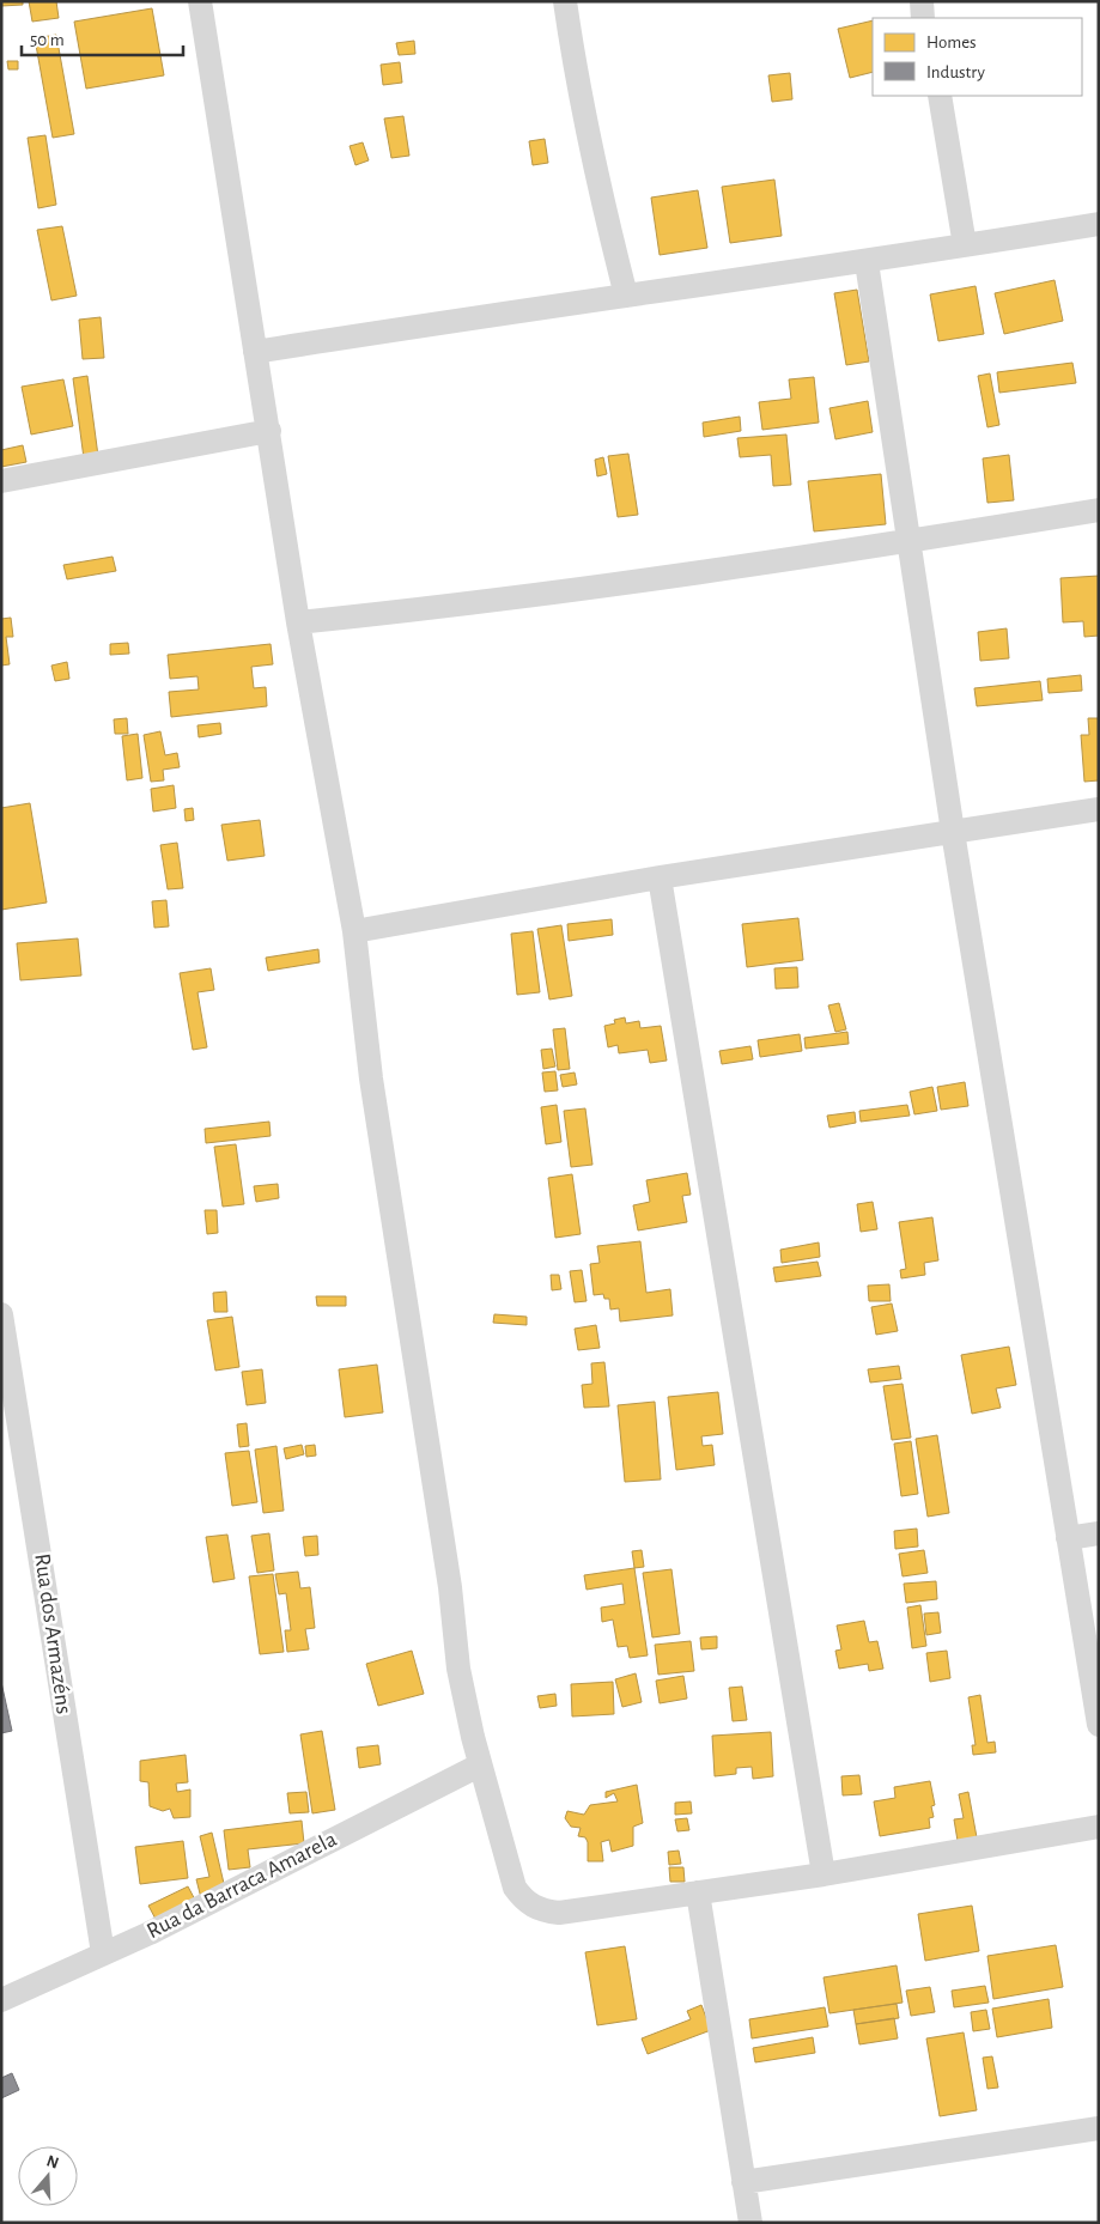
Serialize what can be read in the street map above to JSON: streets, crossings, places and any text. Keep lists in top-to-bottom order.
{
  "streets": {
    "street": ["Rua dos Armazéns", "Rua da Barraca Amarela"]
  },
  "crossings": [
    ["Rua dos Armazéns", "Rua da Barraca Amarela"]
  ],
  "legend": ["Homes", "Industry"],
  "scale_bar": "50 m",
  "north": "top"
}
